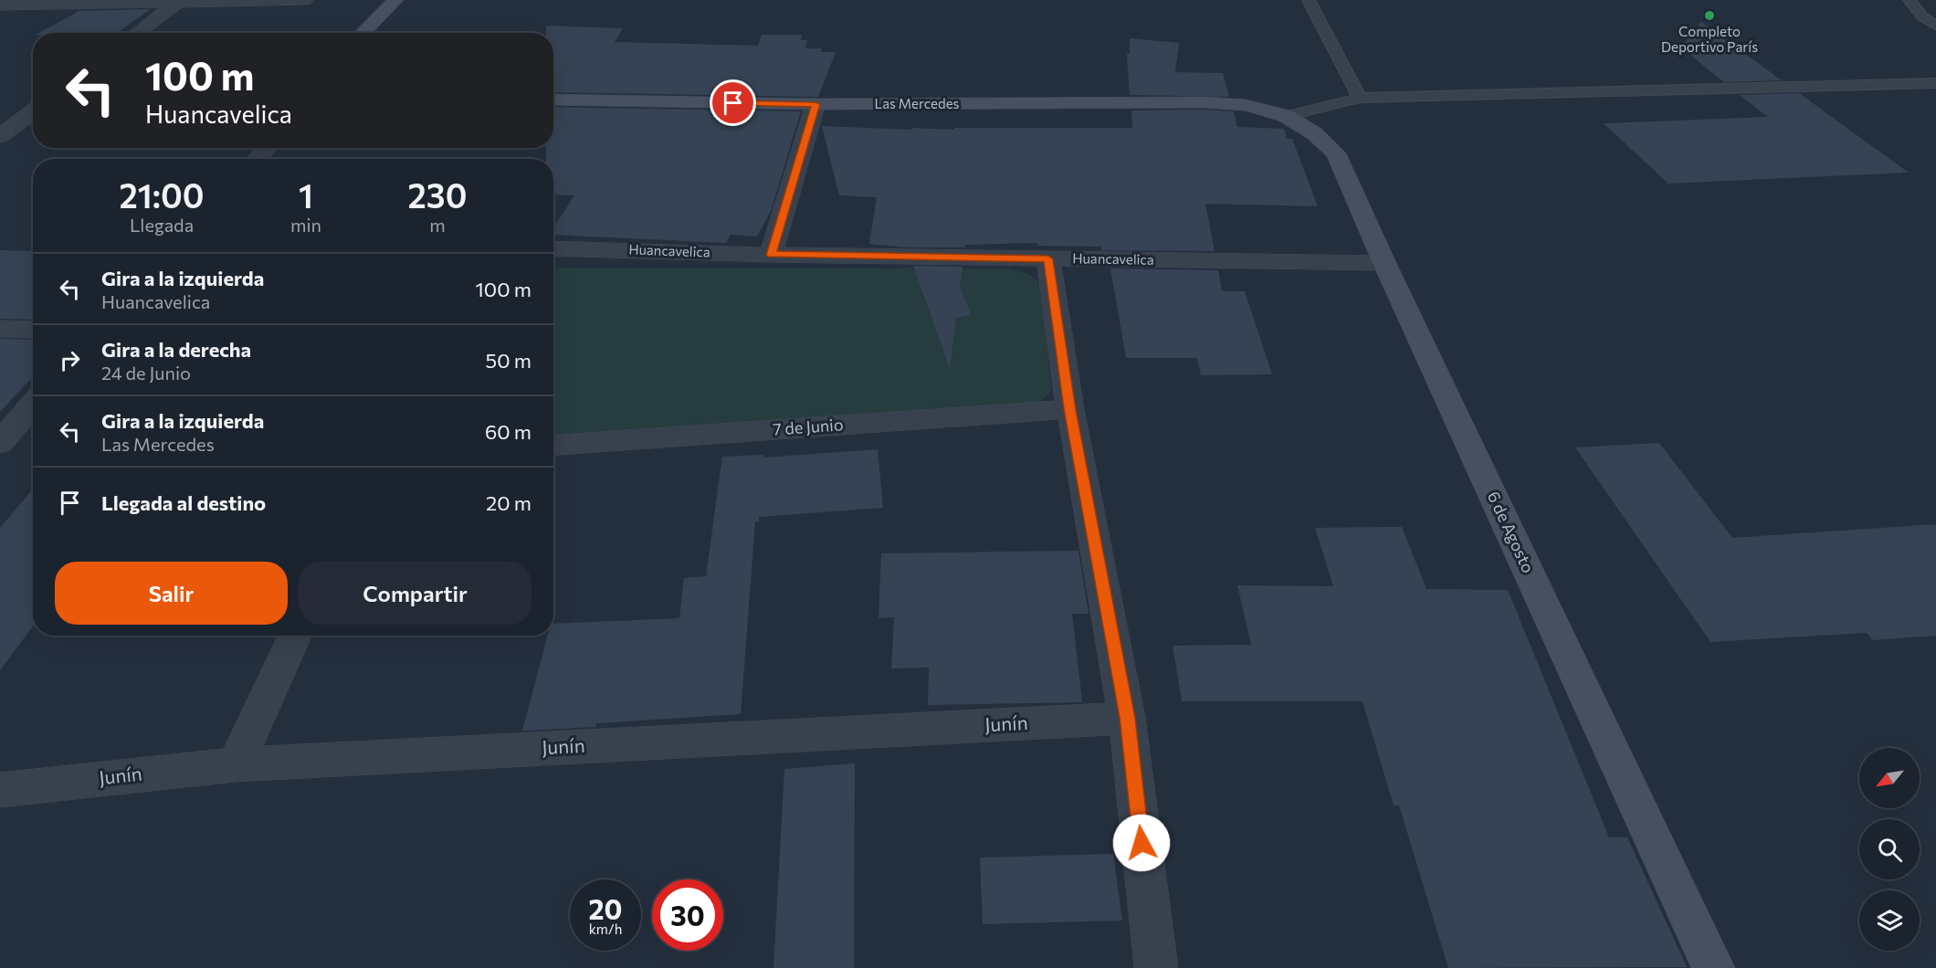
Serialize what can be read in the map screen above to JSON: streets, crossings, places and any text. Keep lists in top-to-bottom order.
{
  "streets": {
    "street": [
      "Las Mercedes",
      "Huancavelica",
      "7 de Junio",
      "6 de Agosto",
      "Junín"
    ]
  },
  "crossings": [
    ["Las Mercedes", "6 de Agosto"],
    ["Huancavelica", "6 de Agosto"]
  ],
  "places": ["Completo Deportivo París"],
  "north": "bottom left",
  "page": {
    "turn": ["100 m", "Huancavelica"],
    "eta": [
      "21:00",
      "Llegada",
      "1",
      "min",
      "230",
      "m"
    ],
    "list": [
      {
        "name": "Gira a la izquierda",
        "note": "Huancavelica",
        "value": "100 m"
      },
      {
        "name": "Gira a la derecha",
        "note": "24 de Junio",
        "value": "50 m"
      },
      {
        "name": "Gira a la izquierda",
        "note": "Las Mercedes",
        "value": "60 m"
      },
      {
        "name": "Llegada al destino",
        "value": "20 m"
      }
    ],
    "buttons": ["Salir", "Compartir"],
    "speed": "20 km/h",
    "limit": "30"
  }
}
